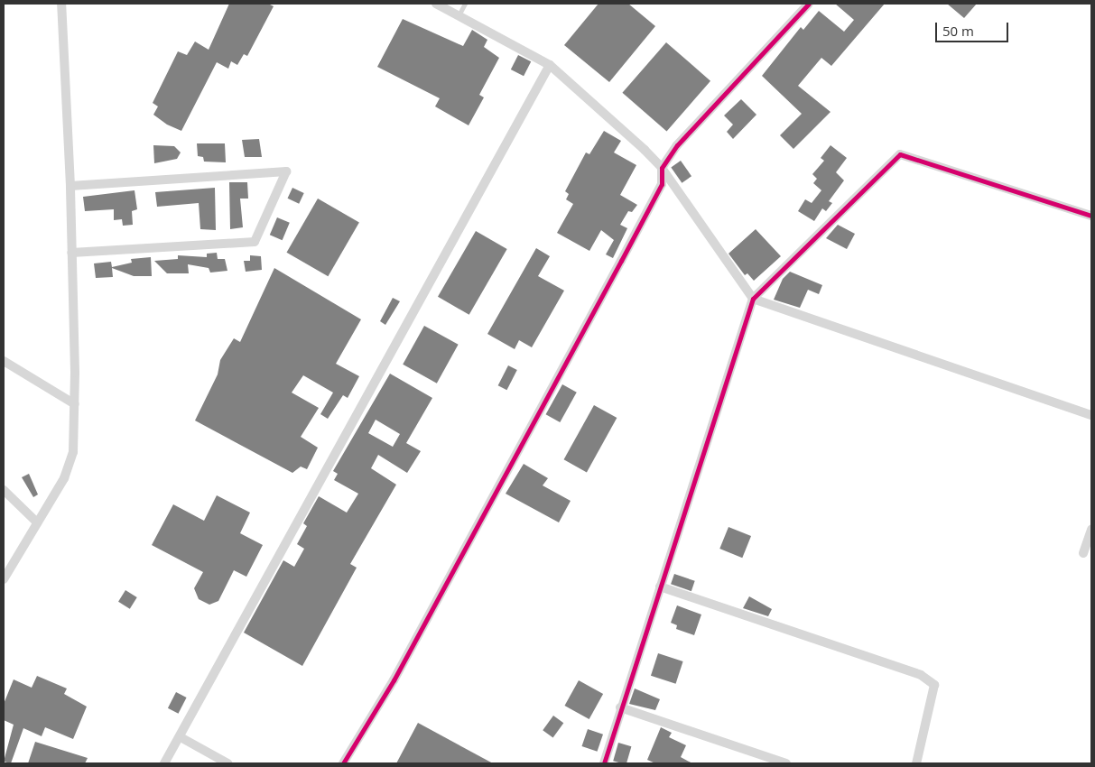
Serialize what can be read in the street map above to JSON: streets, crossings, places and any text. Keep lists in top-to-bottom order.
{
  "scale_bar": "50 m"
}
